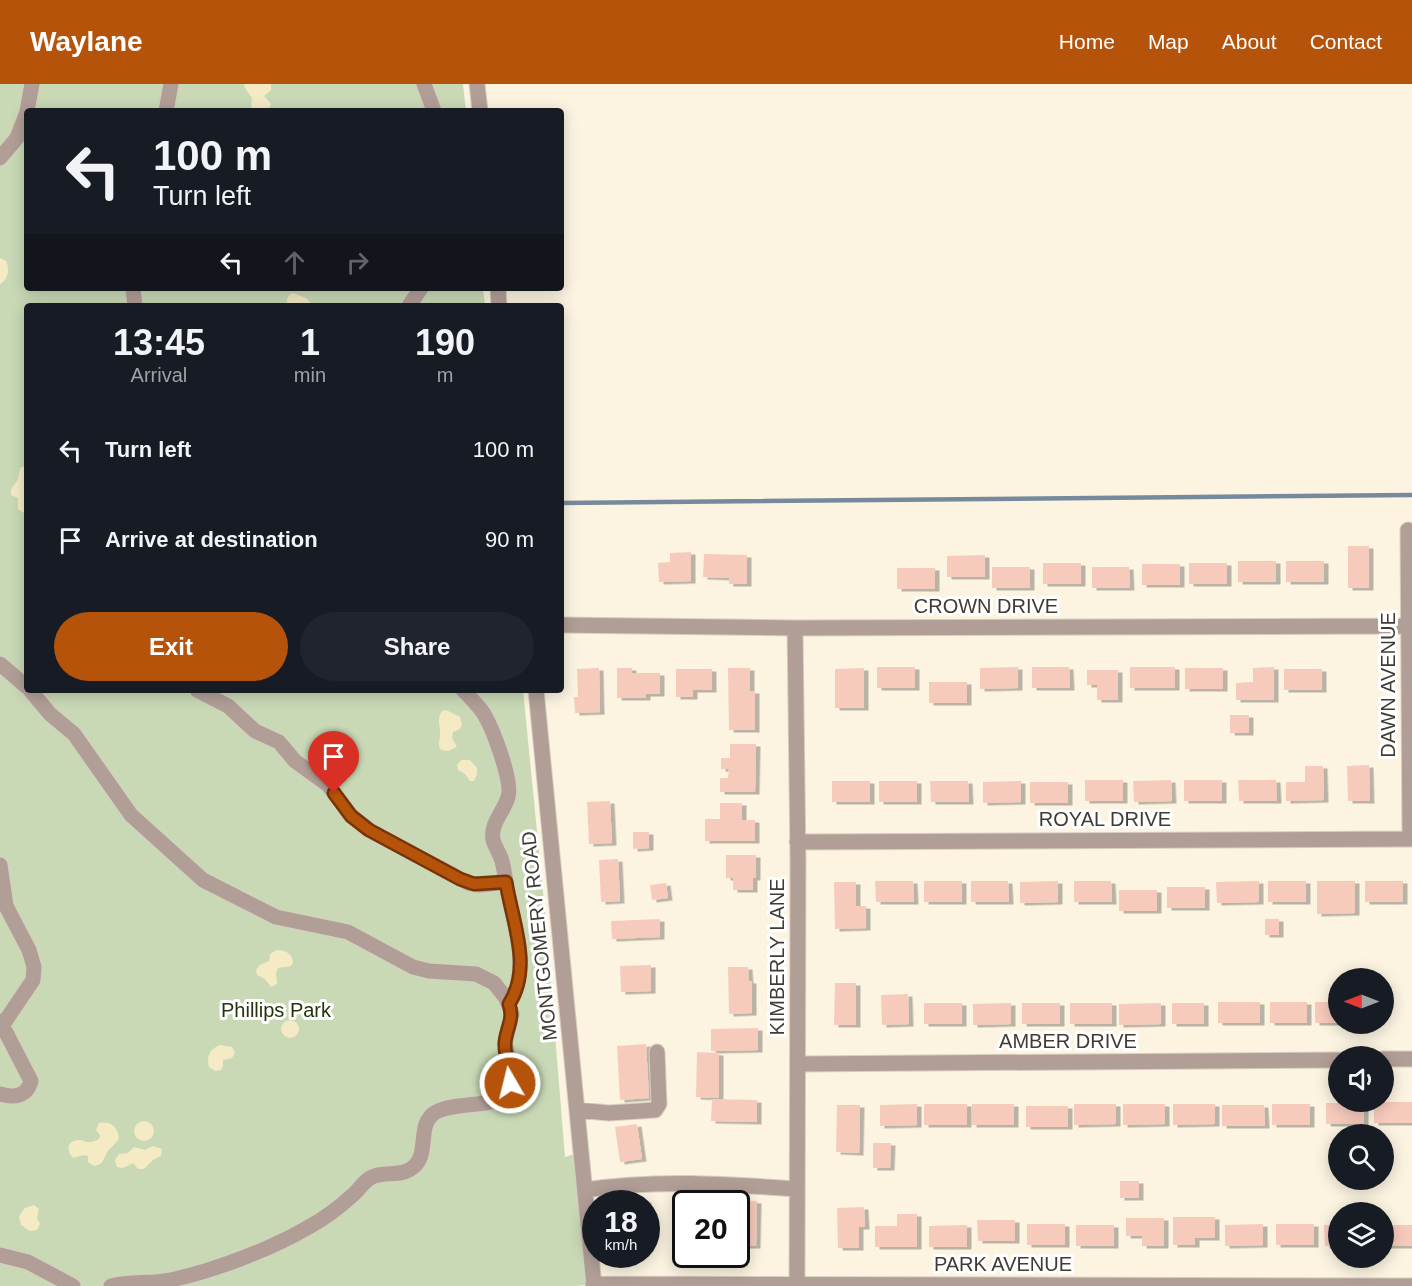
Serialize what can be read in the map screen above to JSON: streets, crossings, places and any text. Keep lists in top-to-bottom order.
{
  "streets": {
    "street": [
      "CROWN DRIVE",
      "DAWN AVENUE",
      "ROYAL DRIVE",
      "MONTGOMERY ROAD",
      "KIMBERLY LANE",
      "AMBER DRIVE",
      "PARK AVENUE"
    ]
  },
  "crossings": [
    ["CROWN DRIVE", "DAWN AVENUE"],
    ["CROWN DRIVE", "KIMBERLY LANE"],
    ["DAWN AVENUE", "ROYAL DRIVE"],
    ["ROYAL DRIVE", "KIMBERLY LANE"],
    ["MONTGOMERY ROAD", "PARK AVENUE"],
    ["KIMBERLY LANE", "AMBER DRIVE"],
    ["KIMBERLY LANE", "PARK AVENUE"]
  ],
  "parks": ["Phillips Park"],
  "north": "left",
  "page": {
    "header": "Waylane",
    "nav": [
      "Home",
      "Map",
      "About",
      "Contact"
    ],
    "turn": ["100 m", "Turn left"],
    "eta": [
      "13:45",
      "Arrival",
      "1",
      "min",
      "190",
      "m"
    ],
    "list": [
      {
        "name": "Turn left",
        "value": "100 m"
      },
      {
        "name": "Arrive at destination",
        "value": "90 m"
      }
    ],
    "buttons": ["Exit", "Share"],
    "speed": "18 km/h",
    "limit": "20"
  }
}
